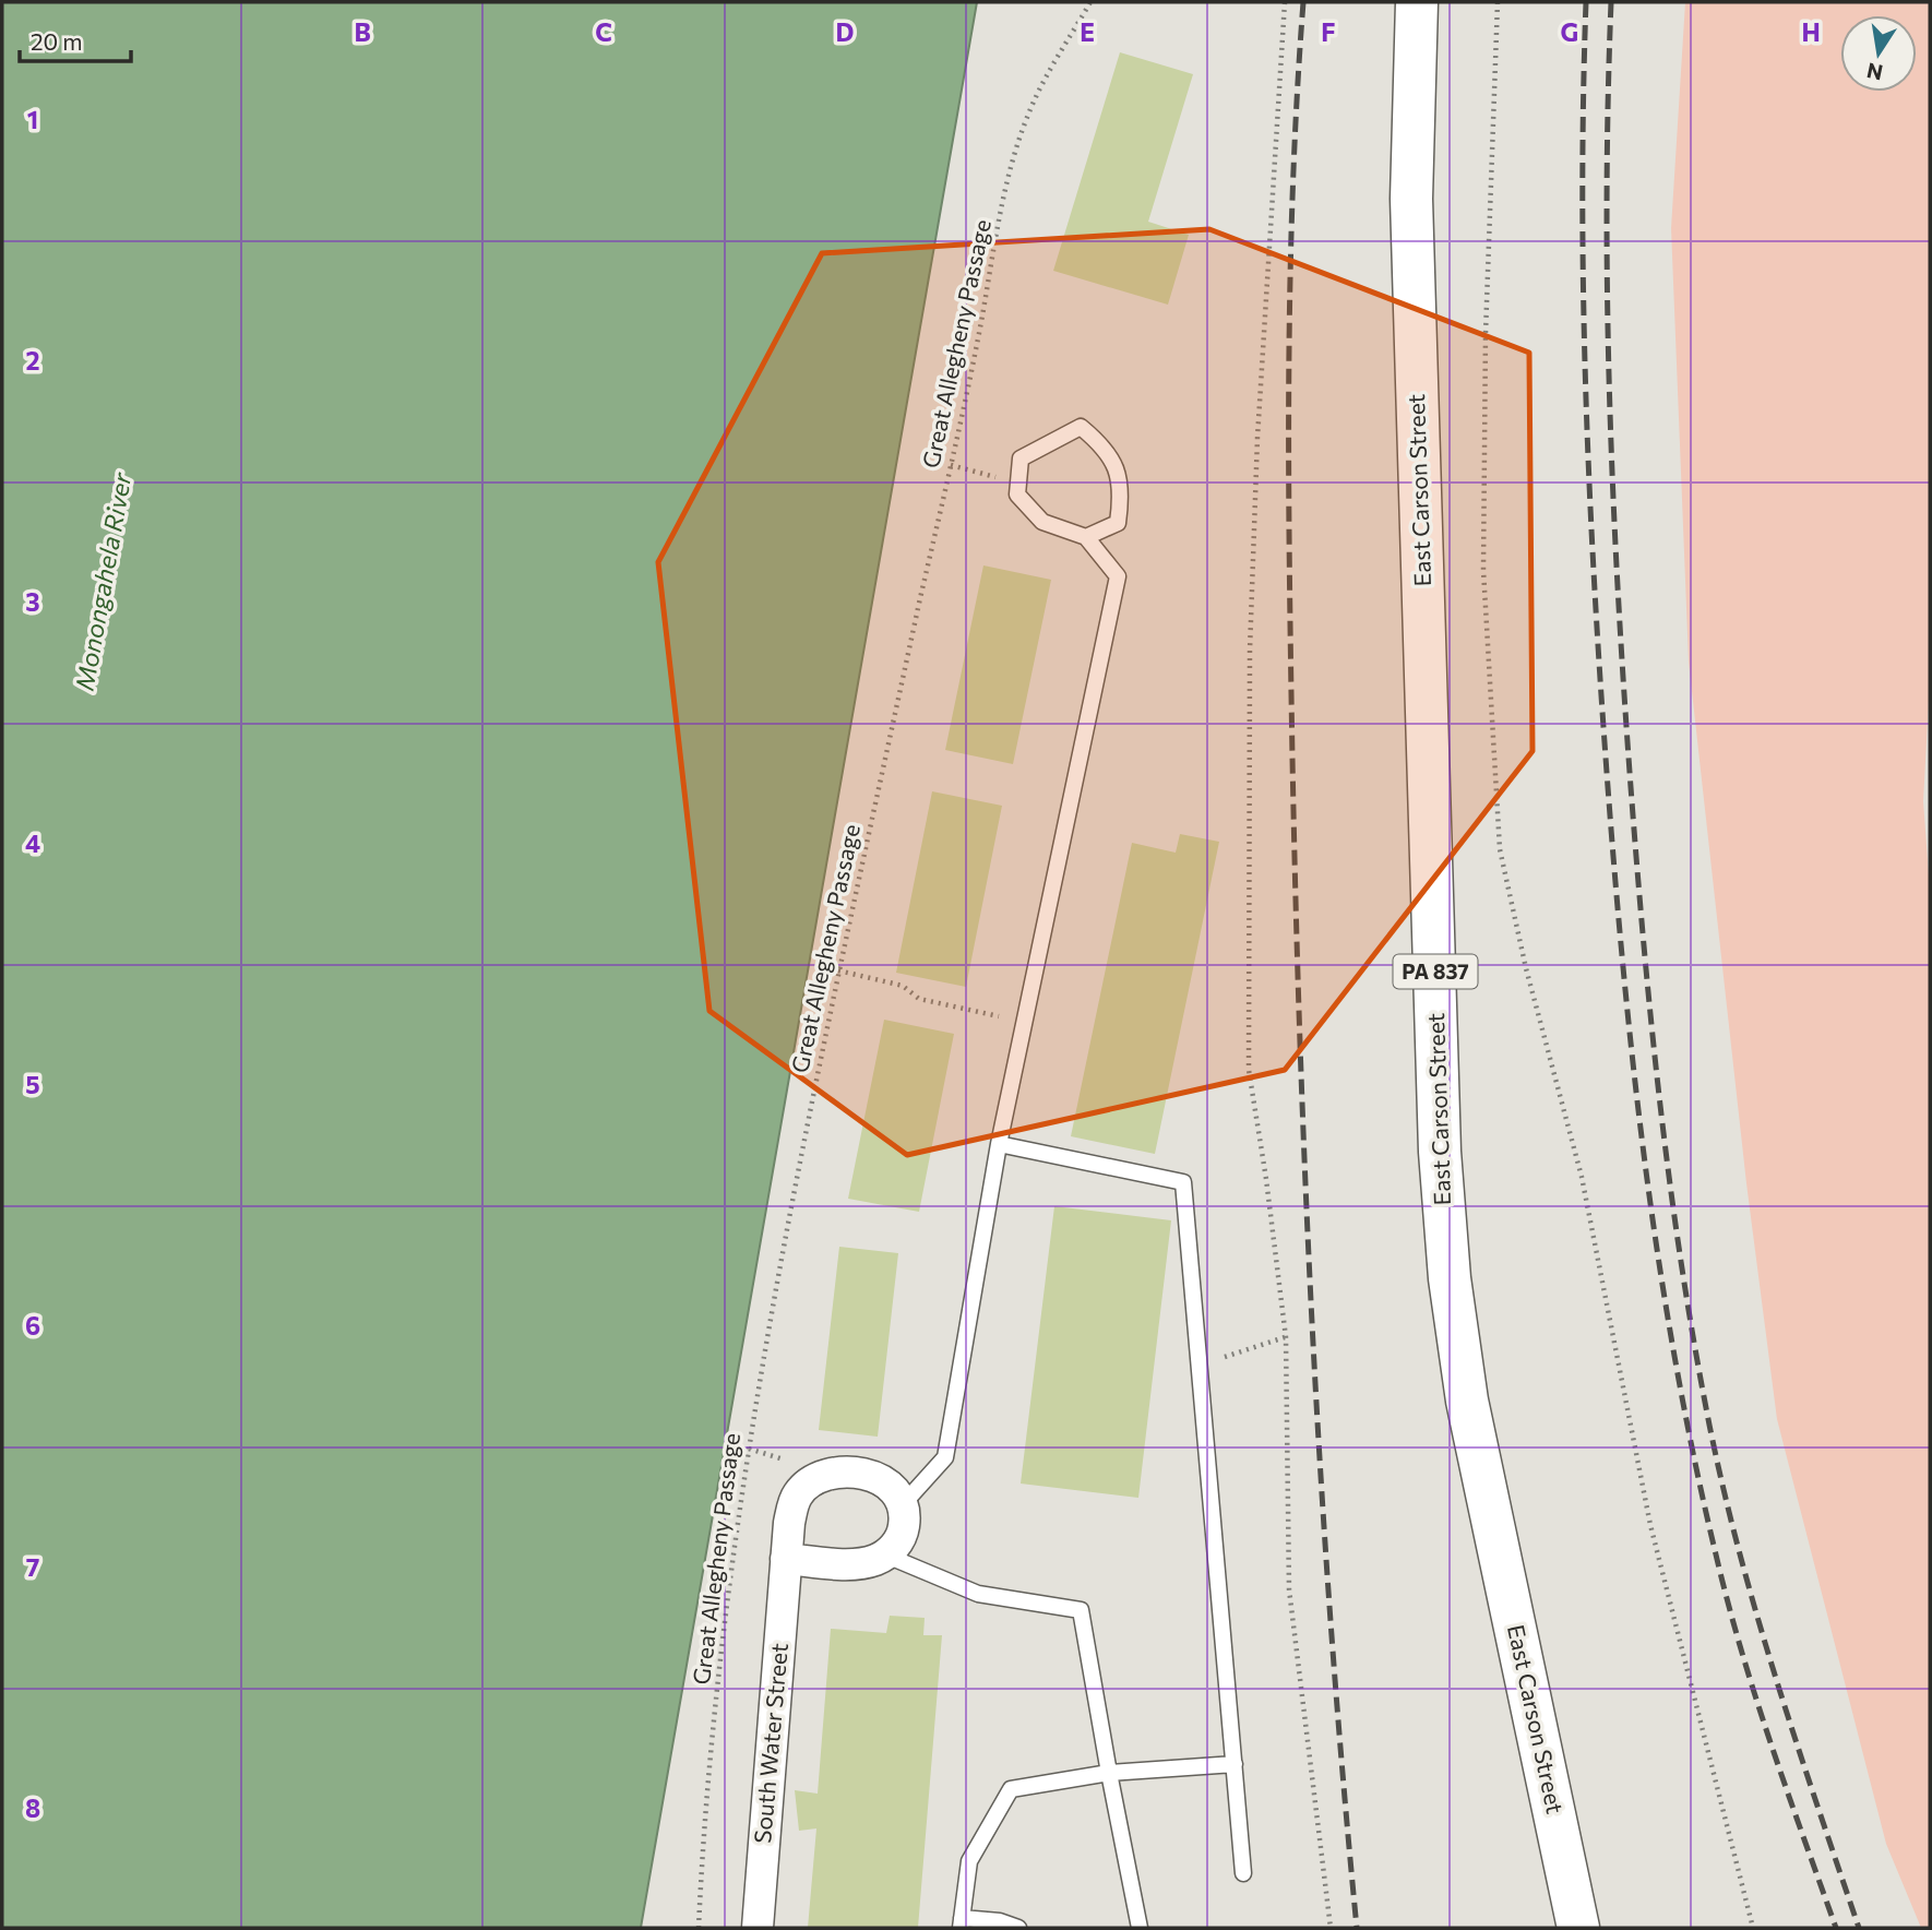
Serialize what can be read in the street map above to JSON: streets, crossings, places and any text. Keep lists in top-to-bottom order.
{
  "streets": {
    "main road": ["East Carson Street", "PA 837"],
    "street": ["South Water Street"],
    "path": ["Great Allegheny Passage"]
  },
  "water": ["Monongahela River"],
  "scale_bar": "20 m",
  "north": "bottom",
  "grid": {
    "columns": [
      "B",
      "C",
      "D",
      "E",
      "F",
      "G",
      "H"
    ],
    "rows": [
      "1",
      "2",
      "3",
      "4",
      "5",
      "6",
      "7",
      "8"
    ]
  }
}
